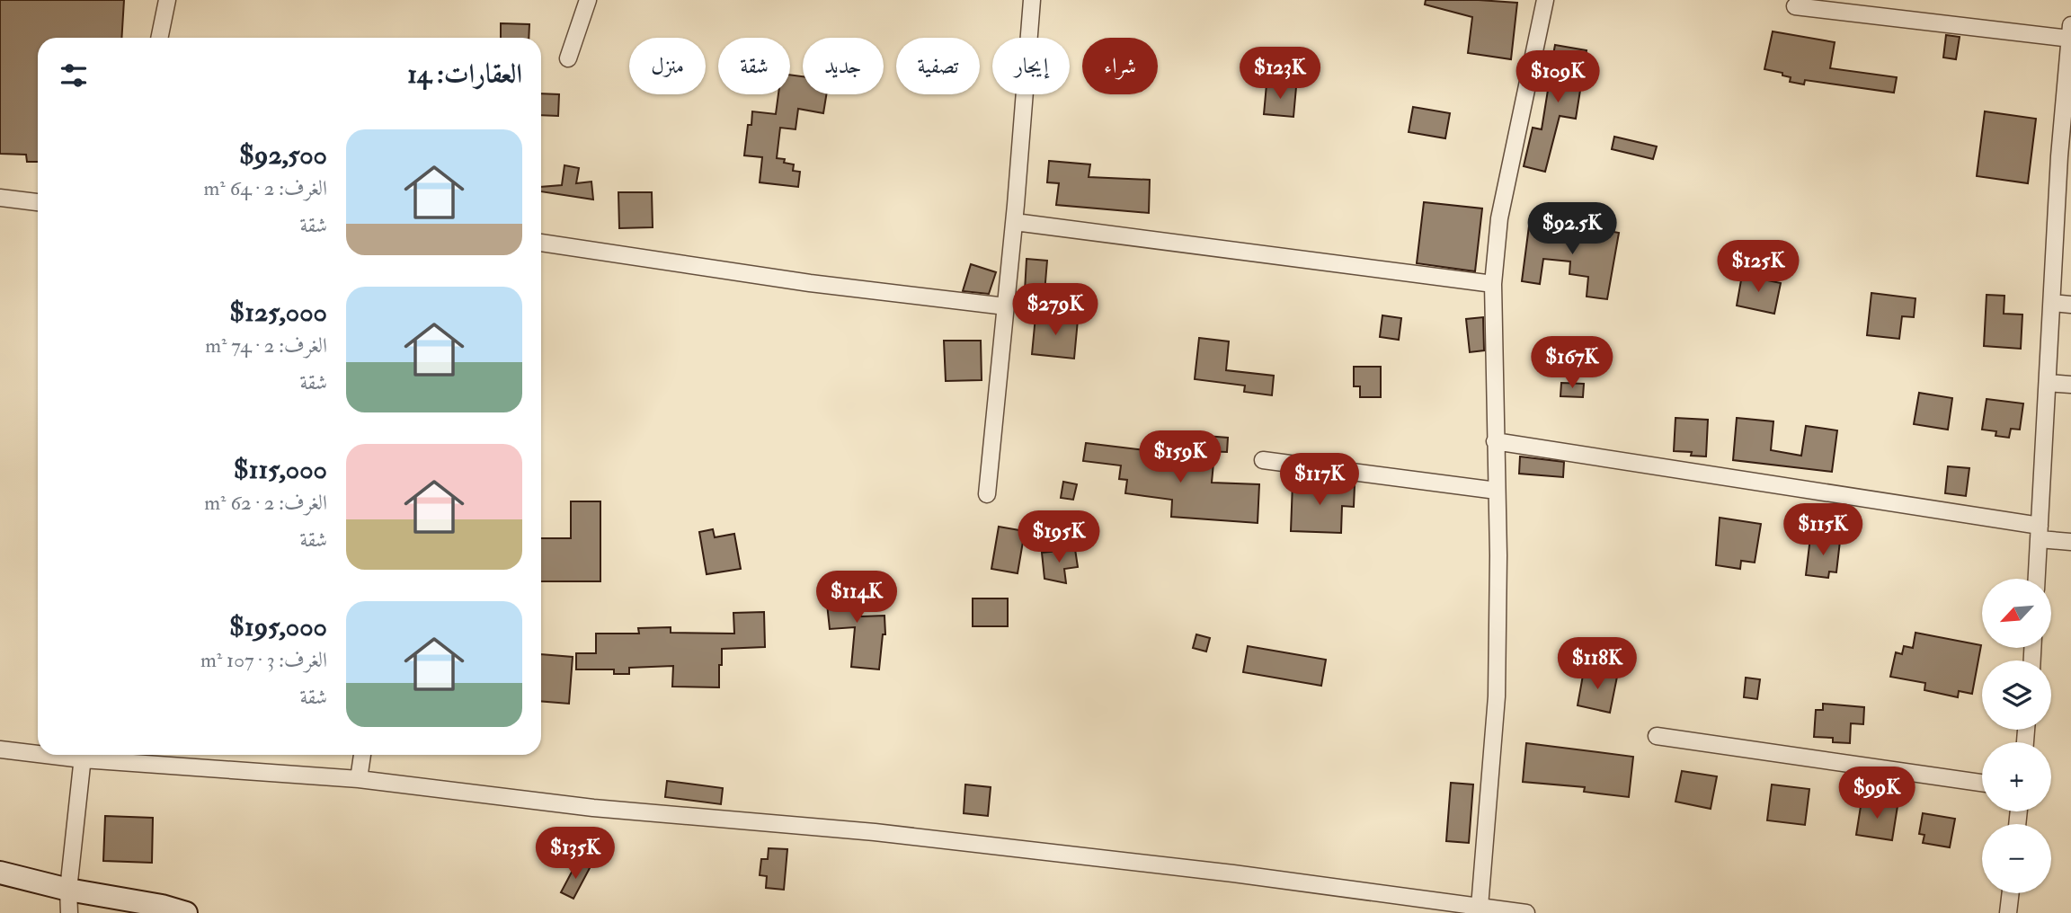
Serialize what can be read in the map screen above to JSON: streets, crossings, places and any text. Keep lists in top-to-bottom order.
{
  "north": "bottom left",
  "page": {
    "chip": [
      "شراء",
      "إيجار",
      "تصفية",
      "جديد",
      "شقة",
      "منزل"
    ],
    "heading": "العقارات: 14",
    "price": [
      "$123K",
      "$109K",
      "$92.5K",
      "$125K",
      "$279K",
      "$167K",
      "$159K",
      "$117K",
      "$115K",
      "$195K",
      "$114K",
      "$118K",
      "$99K",
      "$135K"
    ],
    "list": [
      {
        "name": "$92,500",
        "note": "الغرف: 2 · 64 m² · شقة"
      },
      {
        "name": "$125,000",
        "note": "الغرف: 2 · 74 m² · شقة"
      },
      {
        "name": "$115,000",
        "note": "الغرف: 2 · 62 m² · شقة"
      },
      {
        "name": "$195,000",
        "note": "الغرف: 3 · 107 m² · شقة"
      }
    ],
    "map_buttons": ["+", "−"]
  }
}
